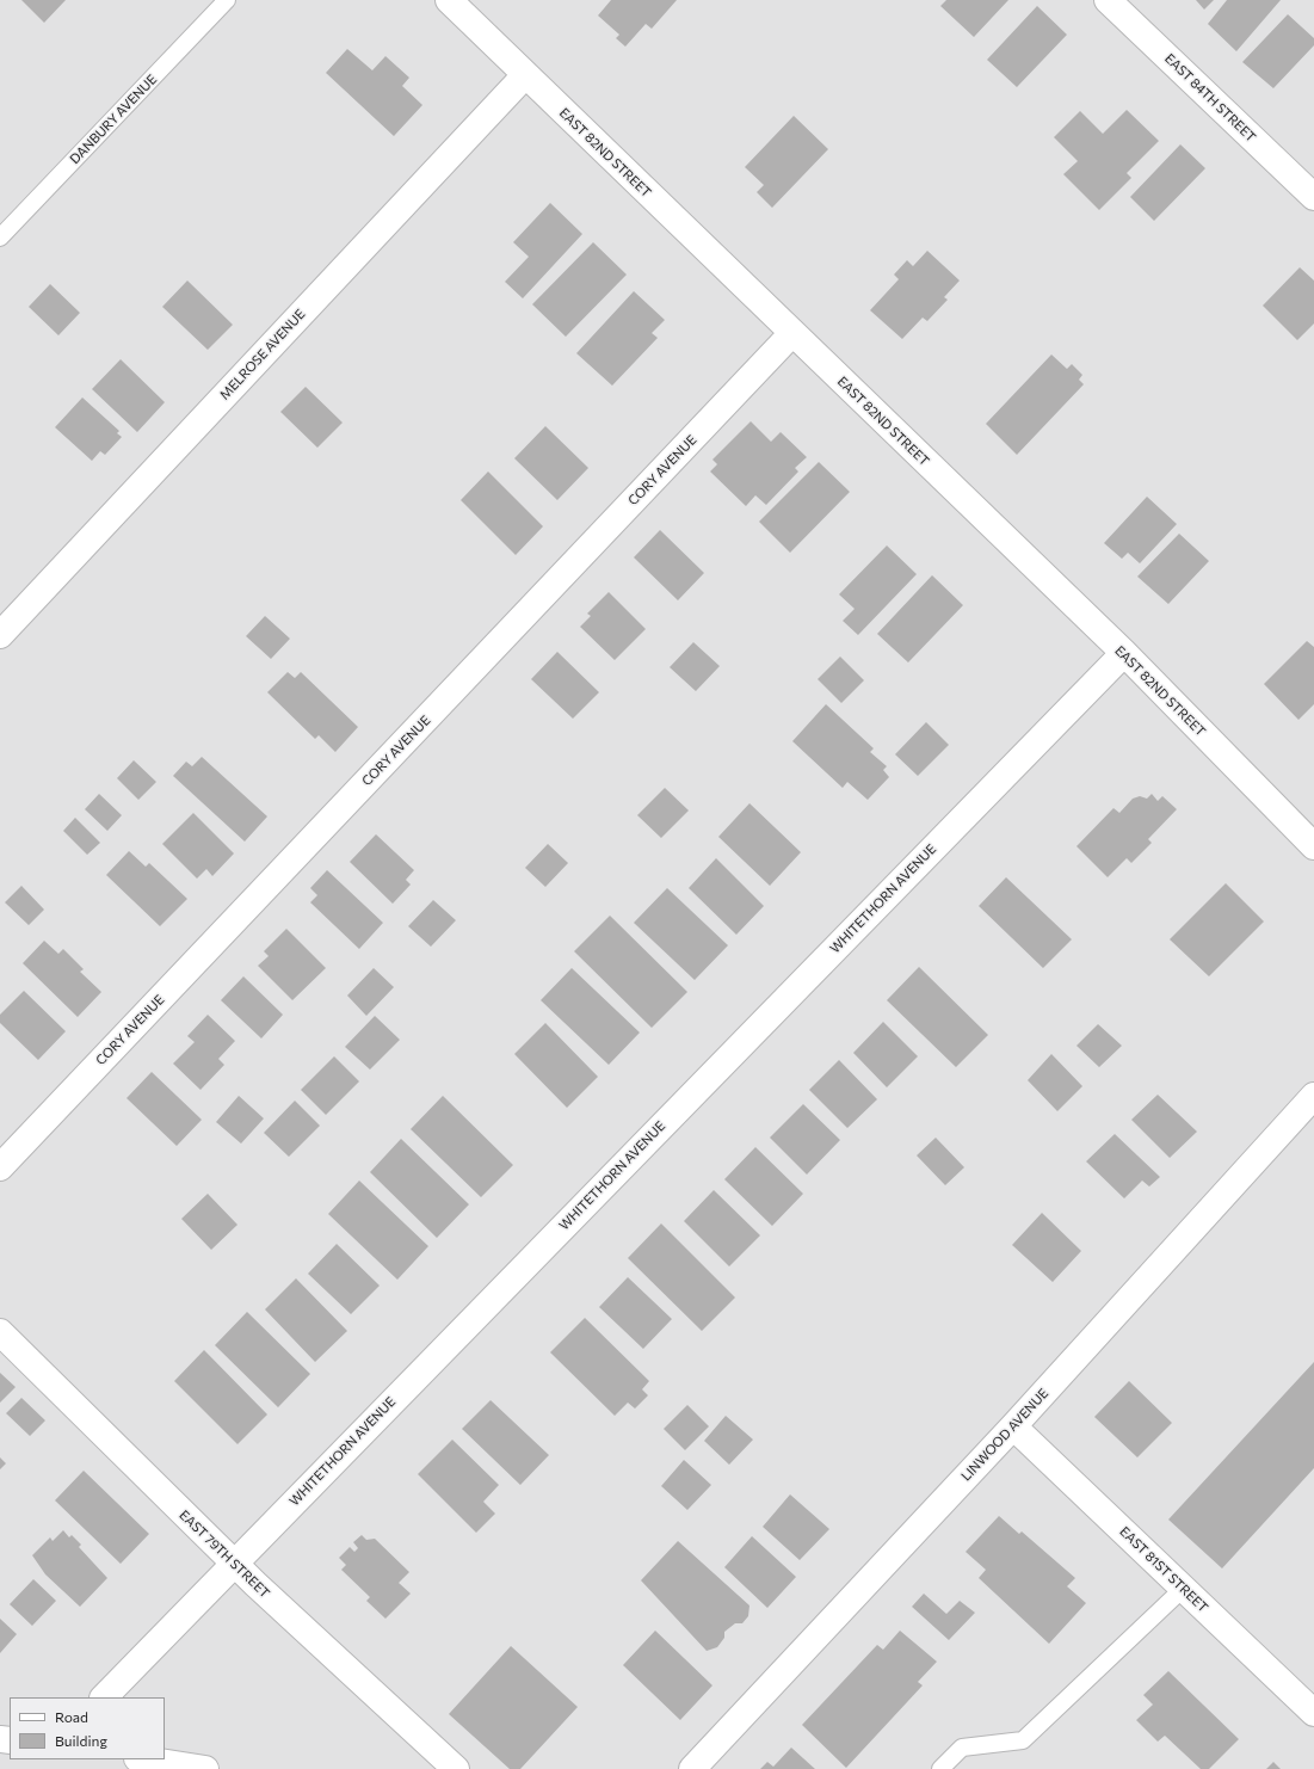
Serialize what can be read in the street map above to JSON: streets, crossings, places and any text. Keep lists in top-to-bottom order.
{
  "streets": {
    "street": [
      "EAST 84TH STREET",
      "EAST 82ND STREET",
      "MELROSE AVENUE",
      "CORY AVENUE",
      "WHITETHORN AVENUE",
      "LINWOOD AVENUE",
      "EAST 79TH STREET",
      "EAST 81ST STREET"
    ],
    "lane": ["DANBURY AVENUE"]
  },
  "crossings": [
    ["EAST 82ND STREET", "MELROSE AVENUE"],
    ["EAST 82ND STREET", "CORY AVENUE"],
    ["EAST 82ND STREET", "WHITETHORN AVENUE"],
    ["WHITETHORN AVENUE", "EAST 79TH STREET"],
    ["LINWOOD AVENUE", "EAST 81ST STREET"]
  ],
  "legend": ["Road", "Building"]
}
